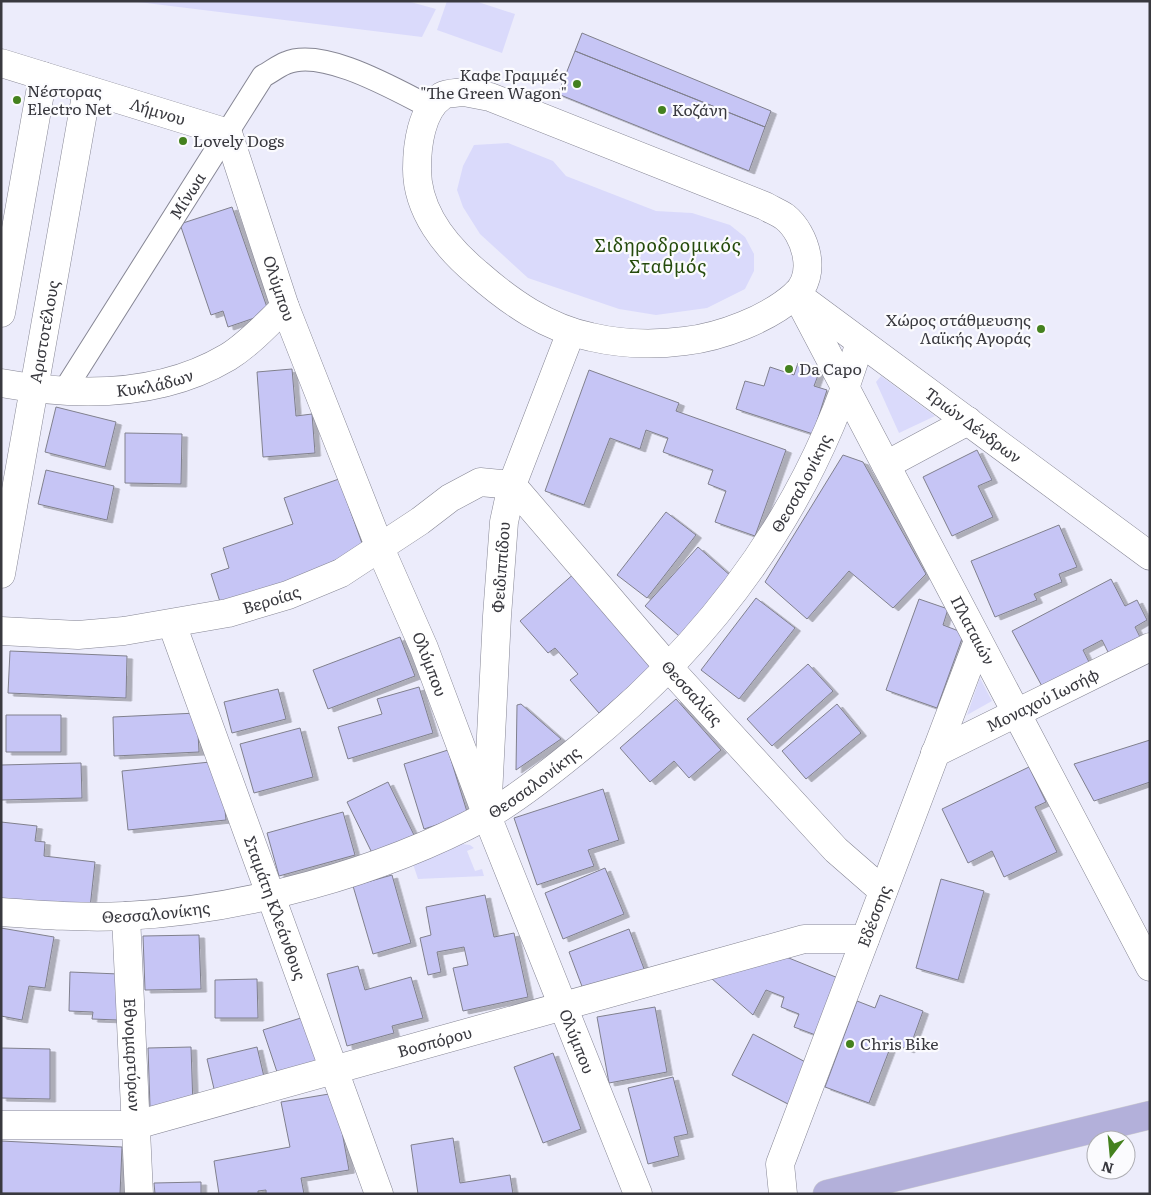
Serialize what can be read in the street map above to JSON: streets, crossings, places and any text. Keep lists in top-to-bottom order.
{
  "streets": {
    "street": [
      "Λήμνου",
      "Μίνωα",
      "Ολύμπου",
      "Αριστοτέλους",
      "Κυκλάδων",
      "Τριών Δένδρων",
      "Θεσσαλονίκης",
      "Φειδιππίδου",
      "Βεροίας",
      "Πλαταιών",
      "Θεσσαλίας",
      "Μοναχού Ιωσήφ",
      "Σταμάτη Κλεάνθους",
      "Εδέσσης",
      "Βοσπόρου",
      "Εθνομαρτύρων"
    ]
  },
  "crossings": [
    ["Λήμνου", "Μίνωα"],
    ["Λήμνου", "Ολύμπου"],
    ["Λήμνου", "Αριστοτέλους"],
    ["Μίνωα", "Ολύμπου"],
    ["Μίνωα", "Κυκλάδων"],
    ["Ολύμπου", "Κυκλάδων"],
    ["Ολύμπου", "Θεσσαλονίκης"],
    ["Ολύμπου", "Φειδιππίδου"],
    ["Ολύμπου", "Βεροίας"],
    ["Ολύμπου", "Βοσπόρου"],
    ["Αριστοτέλους", "Κυκλάδων"],
    ["Τριών Δένδρων", "Θεσσαλονίκης"],
    ["Τριών Δένδρων", "Πλαταιών"],
    ["Θεσσαλονίκης", "Φειδιππίδου"],
    ["Θεσσαλονίκης", "Πλαταιών"],
    ["Θεσσαλονίκης", "Θεσσαλίας"],
    ["Θεσσαλονίκης", "Σταμάτη Κλεάνθους"],
    ["Θεσσαλονίκης", "Εθνομαρτύρων"],
    ["Φειδιππίδου", "Βεροίας"],
    ["Φειδιππίδου", "Θεσσαλίας"],
    ["Βεροίας", "Θεσσαλίας"],
    ["Βεροίας", "Σταμάτη Κλεάνθους"],
    ["Πλαταιών", "Μοναχού Ιωσήφ"],
    ["Πλαταιών", "Εδέσσης"],
    ["Θεσσαλίας", "Εδέσσης"],
    ["Μοναχού Ιωσήφ", "Εδέσσης"],
    ["Σταμάτη Κλεάνθους", "Βοσπόρου"],
    ["Εδέσσης", "Βοσπόρου"],
    ["Βοσπόρου", "Εθνομαρτύρων"]
  ],
  "districts": ["Σιδηροδρομικός Σταθμός"],
  "places": [
    "Καφε Γραμμές \"The Green Wagon\"",
    "Νέστορας Electro Net",
    "Κοζάνη",
    "Lovely Dogs",
    "Χώρος στάθμευσης Λαϊκής Αγοράς",
    "Da Capo",
    "Chris Bike"
  ],
  "north": "bottom"
}
